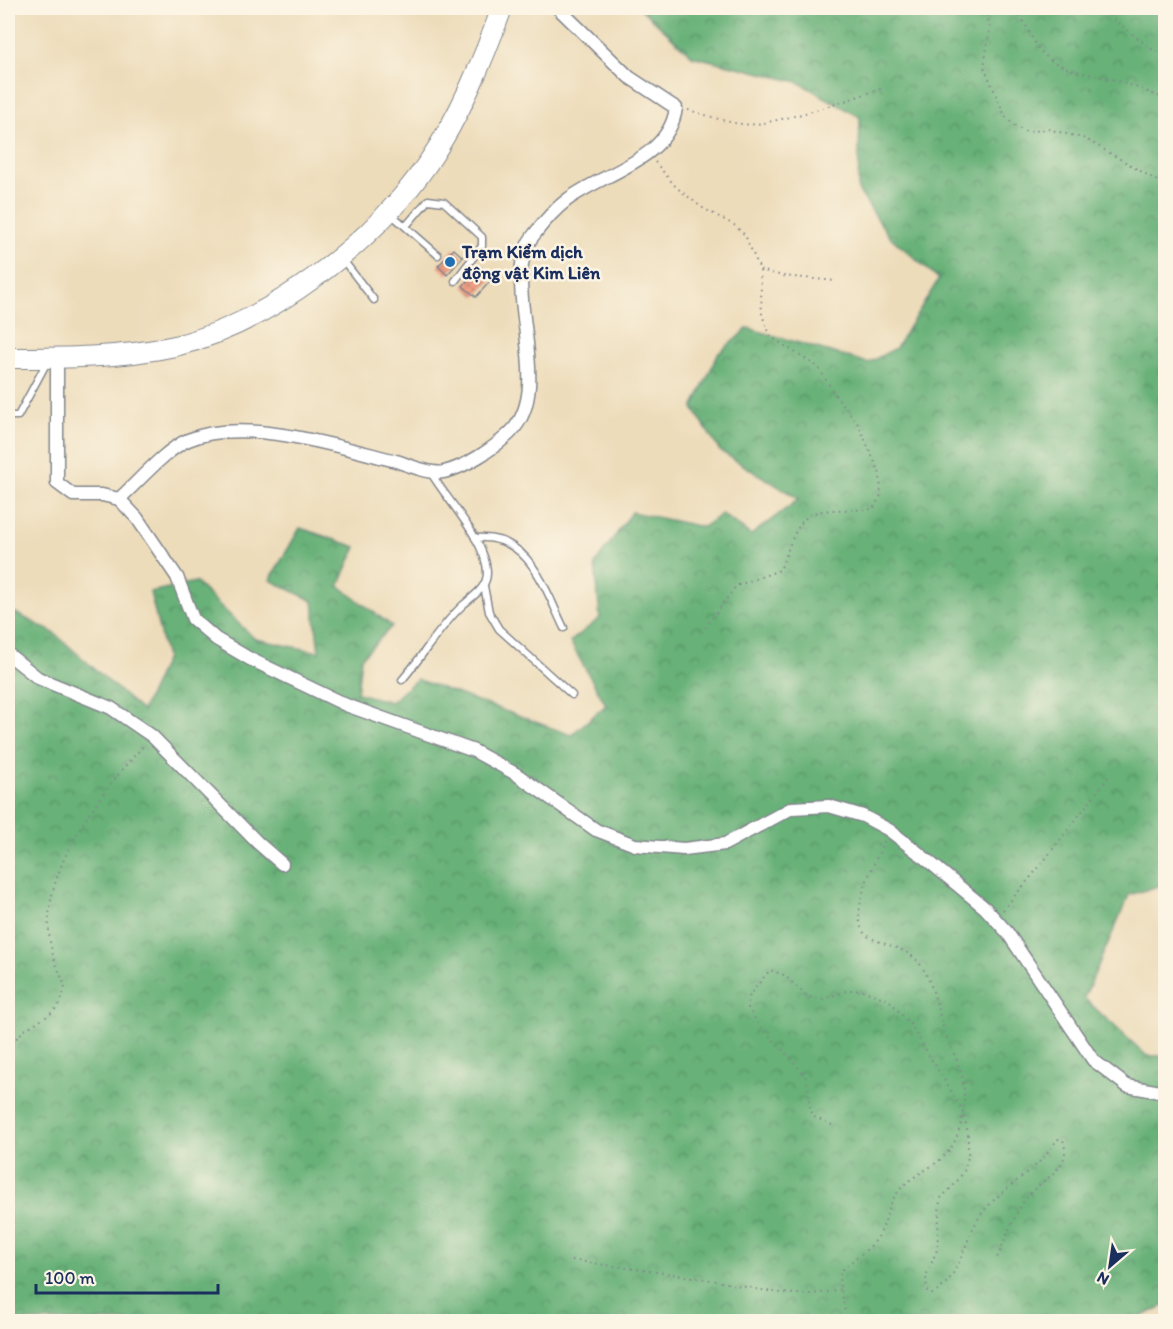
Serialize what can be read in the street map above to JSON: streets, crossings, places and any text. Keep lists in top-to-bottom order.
{
  "places": ["Trạm Kiểm dịch động vật Kim Liên"],
  "scale_bar": "100 m",
  "north": "bottom left"
}
